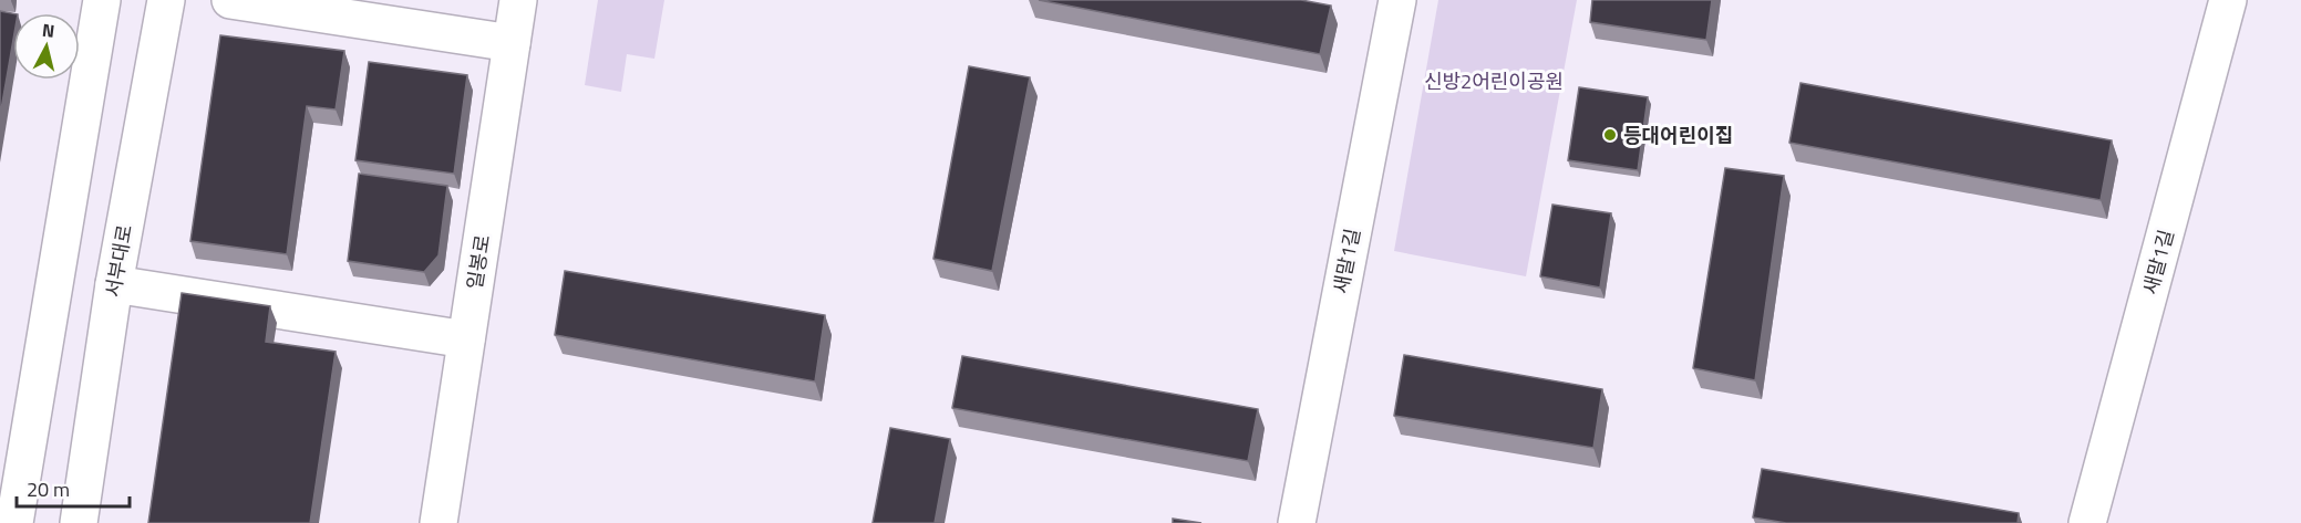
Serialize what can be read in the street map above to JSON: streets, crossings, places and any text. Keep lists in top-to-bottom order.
{
  "streets": {
    "street": ["서부대로", "새말1길", "일봉로"]
  },
  "parks": ["신방2어린이공원"],
  "places": ["등대어린이집"],
  "scale_bar": "20 m",
  "north": "top"
}
